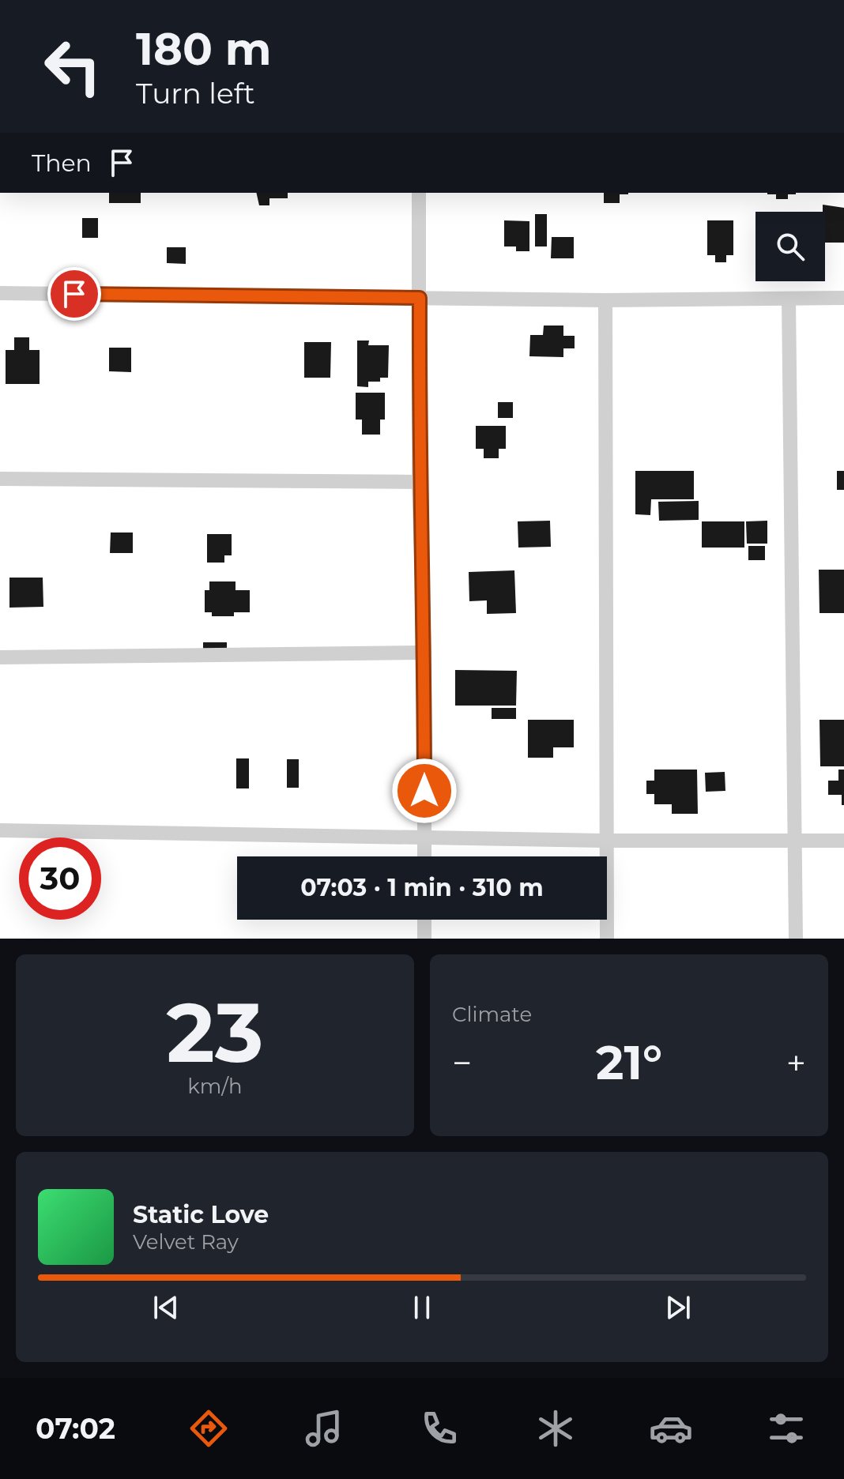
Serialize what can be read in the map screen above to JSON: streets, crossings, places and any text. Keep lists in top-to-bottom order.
{
  "page": {
    "turn": ["180 m", "Turn left"],
    "then": "Then",
    "limit": "30",
    "trip": "07:03 · 1 min · 310 m",
    "tile": [
      ["23", "km/h"],
      "Climate"
    ],
    "heat": ["−", "21°", "+"],
    "song": ["Static Love", "Velvet Ray"],
    "tabs": "07:02"
  }
}
